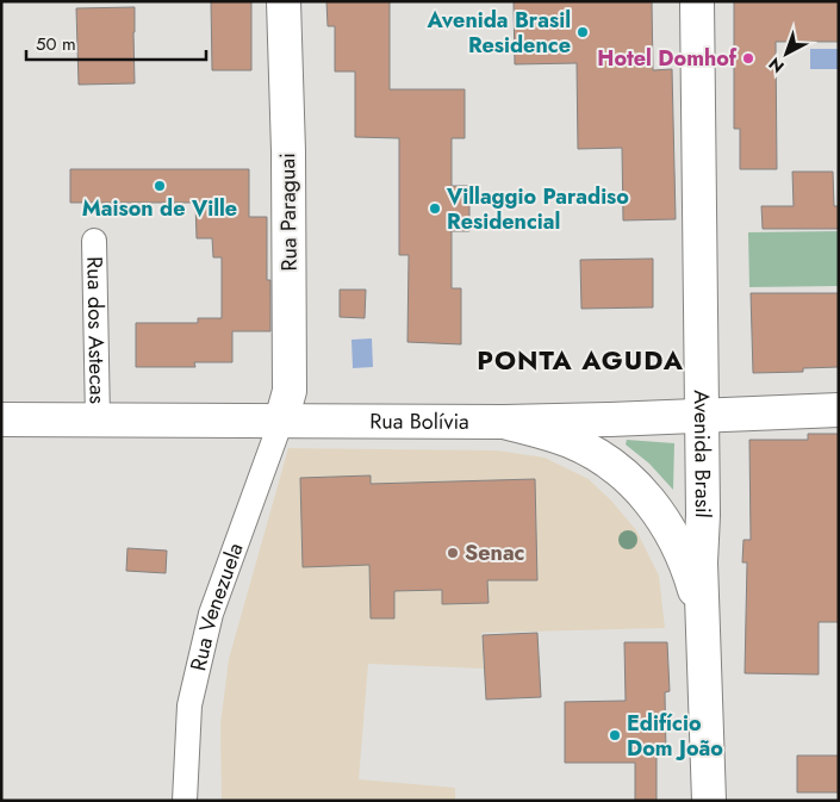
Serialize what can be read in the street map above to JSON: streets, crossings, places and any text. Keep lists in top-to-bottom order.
{
  "streets": {
    "street": [
      "Rua Paraguai",
      "Rua dos Astecas",
      "Rua Bolívia",
      "Avenida Brasil",
      "Rua Venezuela"
    ]
  },
  "crossings": [
    ["Rua Paraguai", "Rua Bolívia"],
    ["Rua Paraguai", "Rua Venezuela"],
    ["Rua dos Astecas", "Rua Bolívia"],
    ["Rua Bolívia", "Avenida Brasil"],
    ["Rua Bolívia", "Rua Venezuela"]
  ],
  "districts": ["PONTA AGUDA"],
  "places": [
    "Avenida Brasil Residence",
    "Hotel Domhof",
    "Maison de Ville",
    "Villaggio Paradiso Residencial",
    "Senac",
    "Edifício Dom João"
  ],
  "scale_bar": "50 m",
  "north": "bottom left"
}
